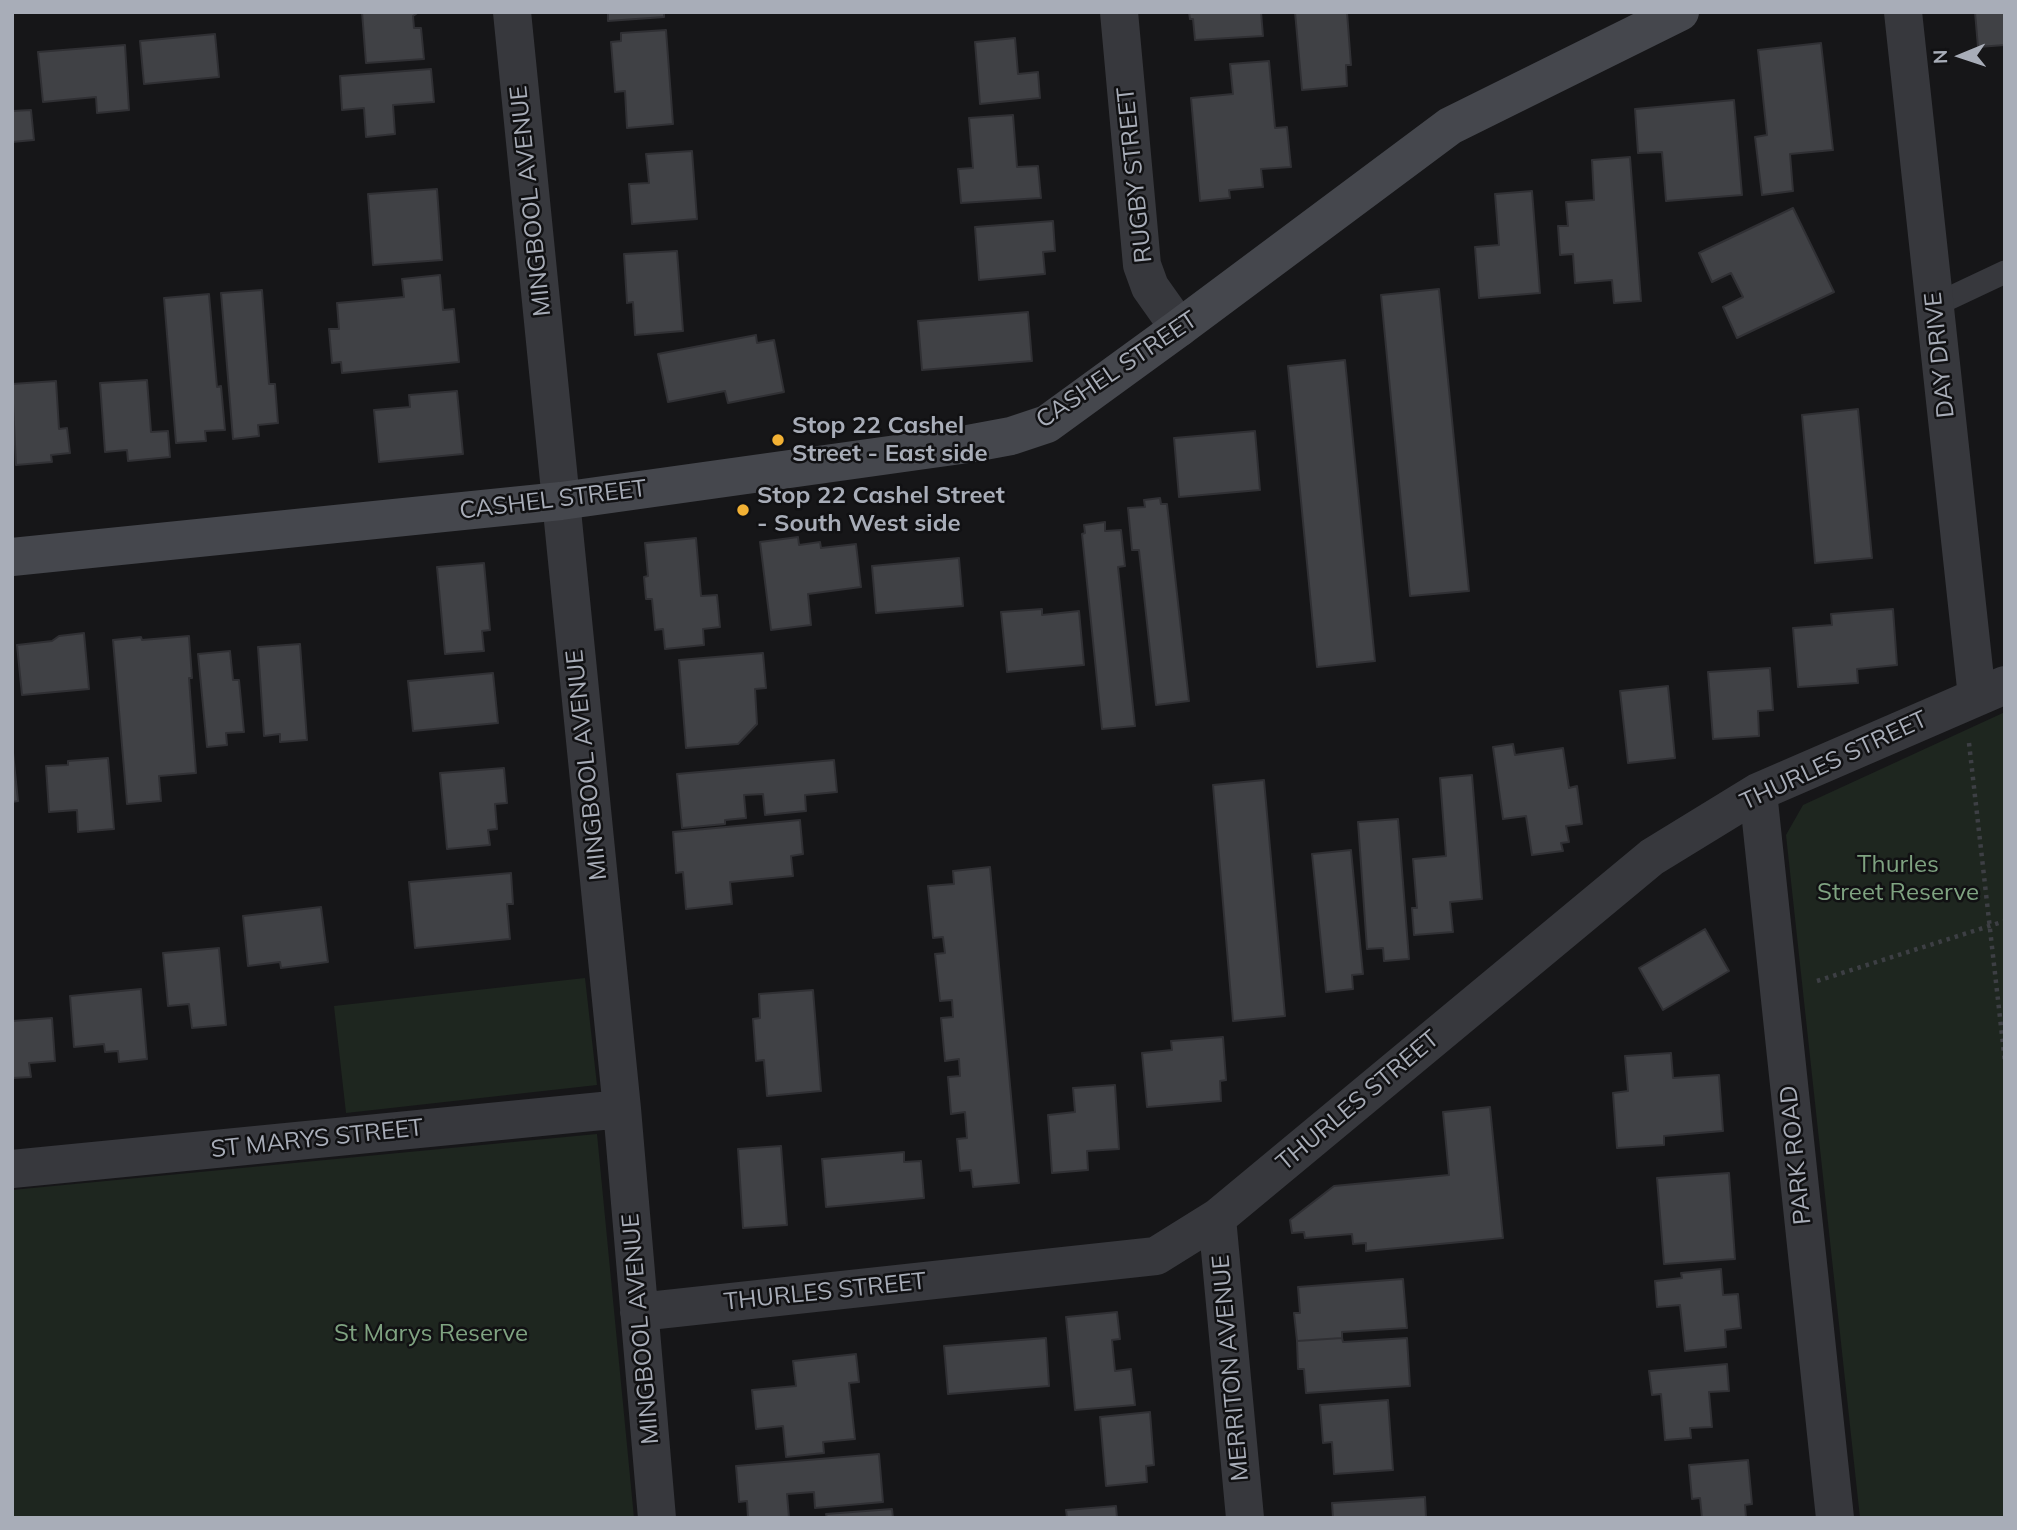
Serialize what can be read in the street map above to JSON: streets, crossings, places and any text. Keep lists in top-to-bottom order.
{
  "streets": {
    "street": [
      "RUGBY STREET",
      "MINGBOOL AVENUE",
      "DAY DRIVE",
      "CASHEL STREET",
      "THURLES STREET",
      "ST MARYS STREET",
      "PARK ROAD",
      "MERRITON AVENUE"
    ]
  },
  "crossings": [
    ["RUGBY STREET", "CASHEL STREET"],
    ["MINGBOOL AVENUE", "CASHEL STREET"],
    ["MINGBOOL AVENUE", "THURLES STREET"],
    ["MINGBOOL AVENUE", "ST MARYS STREET"],
    ["DAY DRIVE", "THURLES STREET"],
    ["THURLES STREET", "PARK ROAD"],
    ["THURLES STREET", "MERRITON AVENUE"]
  ],
  "parks": ["Thurles Street Reserve", "St Marys Reserve"],
  "places": ["Stop 22 Cashel Street - East side", "Stop 22 Cashel Street - South West side"],
  "north": "left"
}
